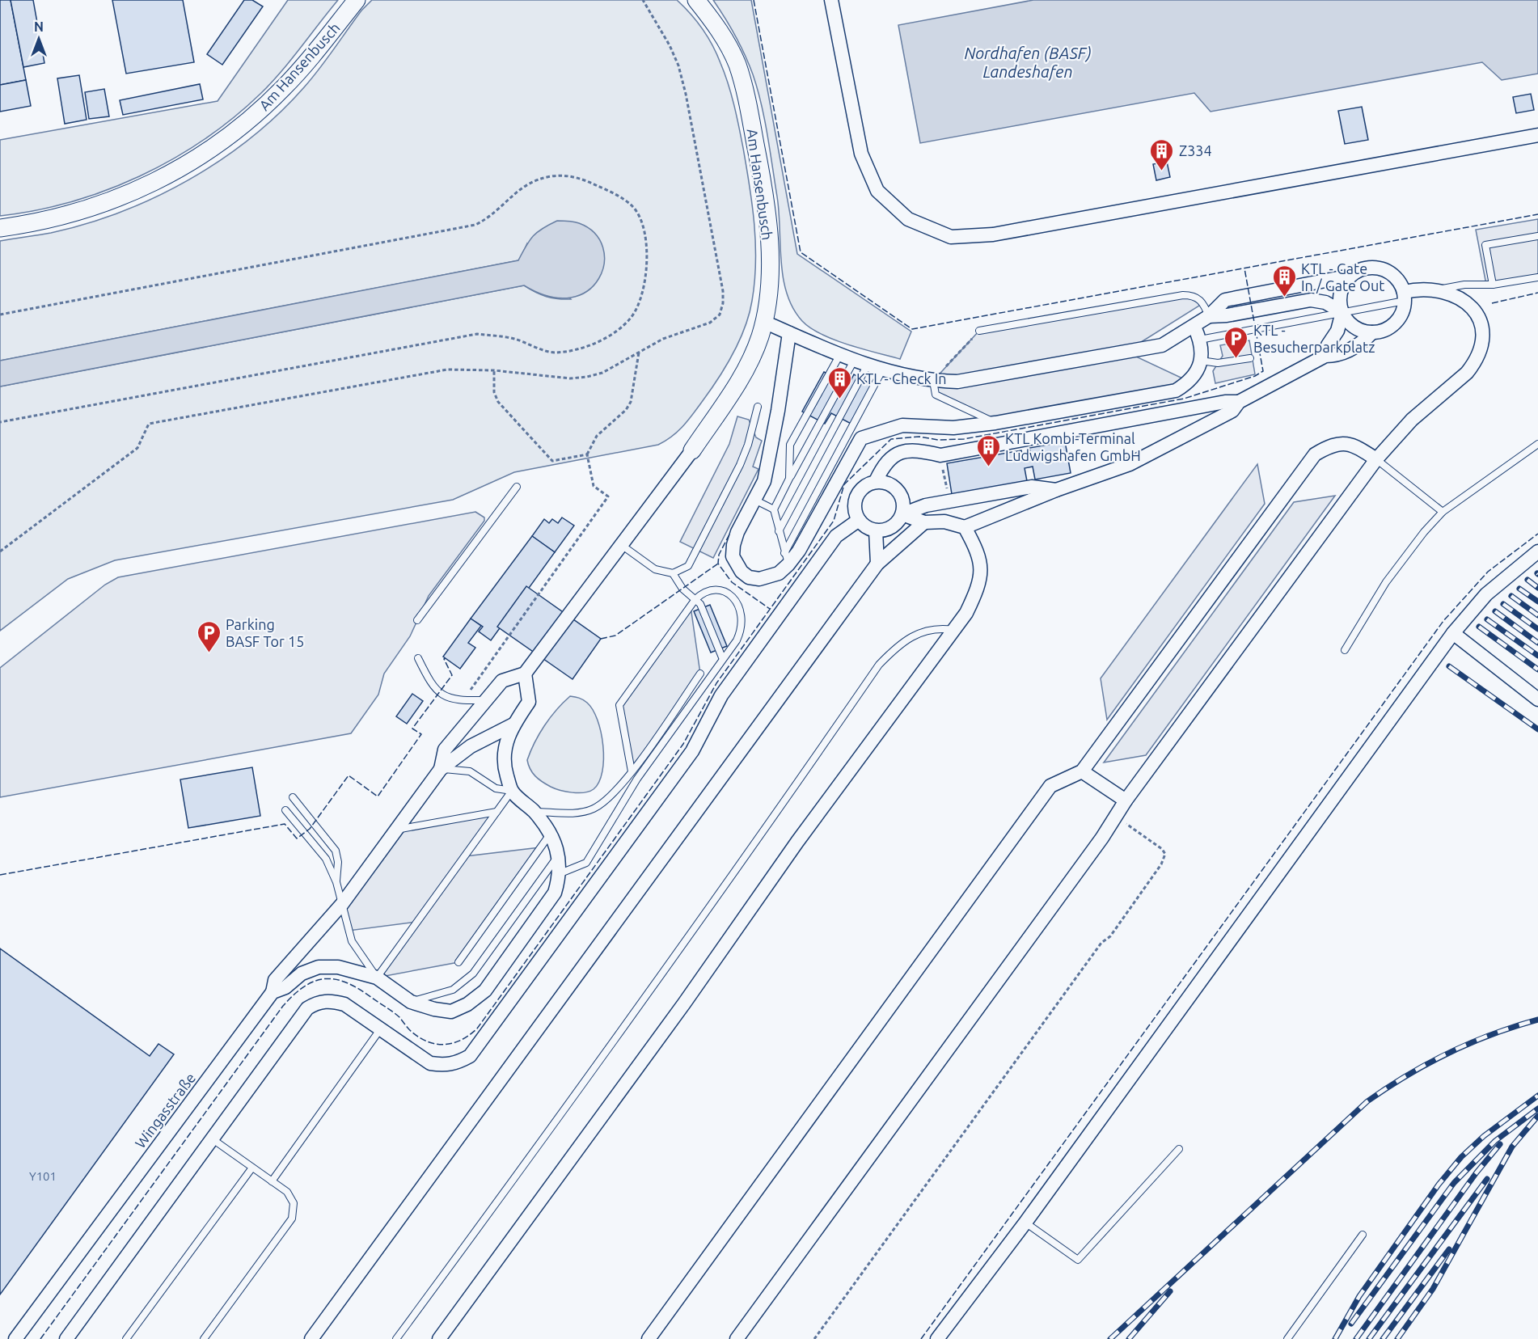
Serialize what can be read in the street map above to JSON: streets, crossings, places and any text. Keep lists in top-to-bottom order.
{
  "streets": {
    "street": ["Am Hansenbusch", "Wingasstraße"]
  },
  "water": ["Nordhafen (BASF) Landeshafen"],
  "places": {
    "building": [
      "Z334",
      "KTL - Gate In / Gate Out",
      "KTL - Check In",
      "KTL Kombi-Terminal Ludwigshafen GmbH"
    ],
    "parking": ["KTL - Besucherparkplatz", "Parking BASF Tor 15"]
  },
  "house_numbers": ["Y101"],
  "north": "top"
}
